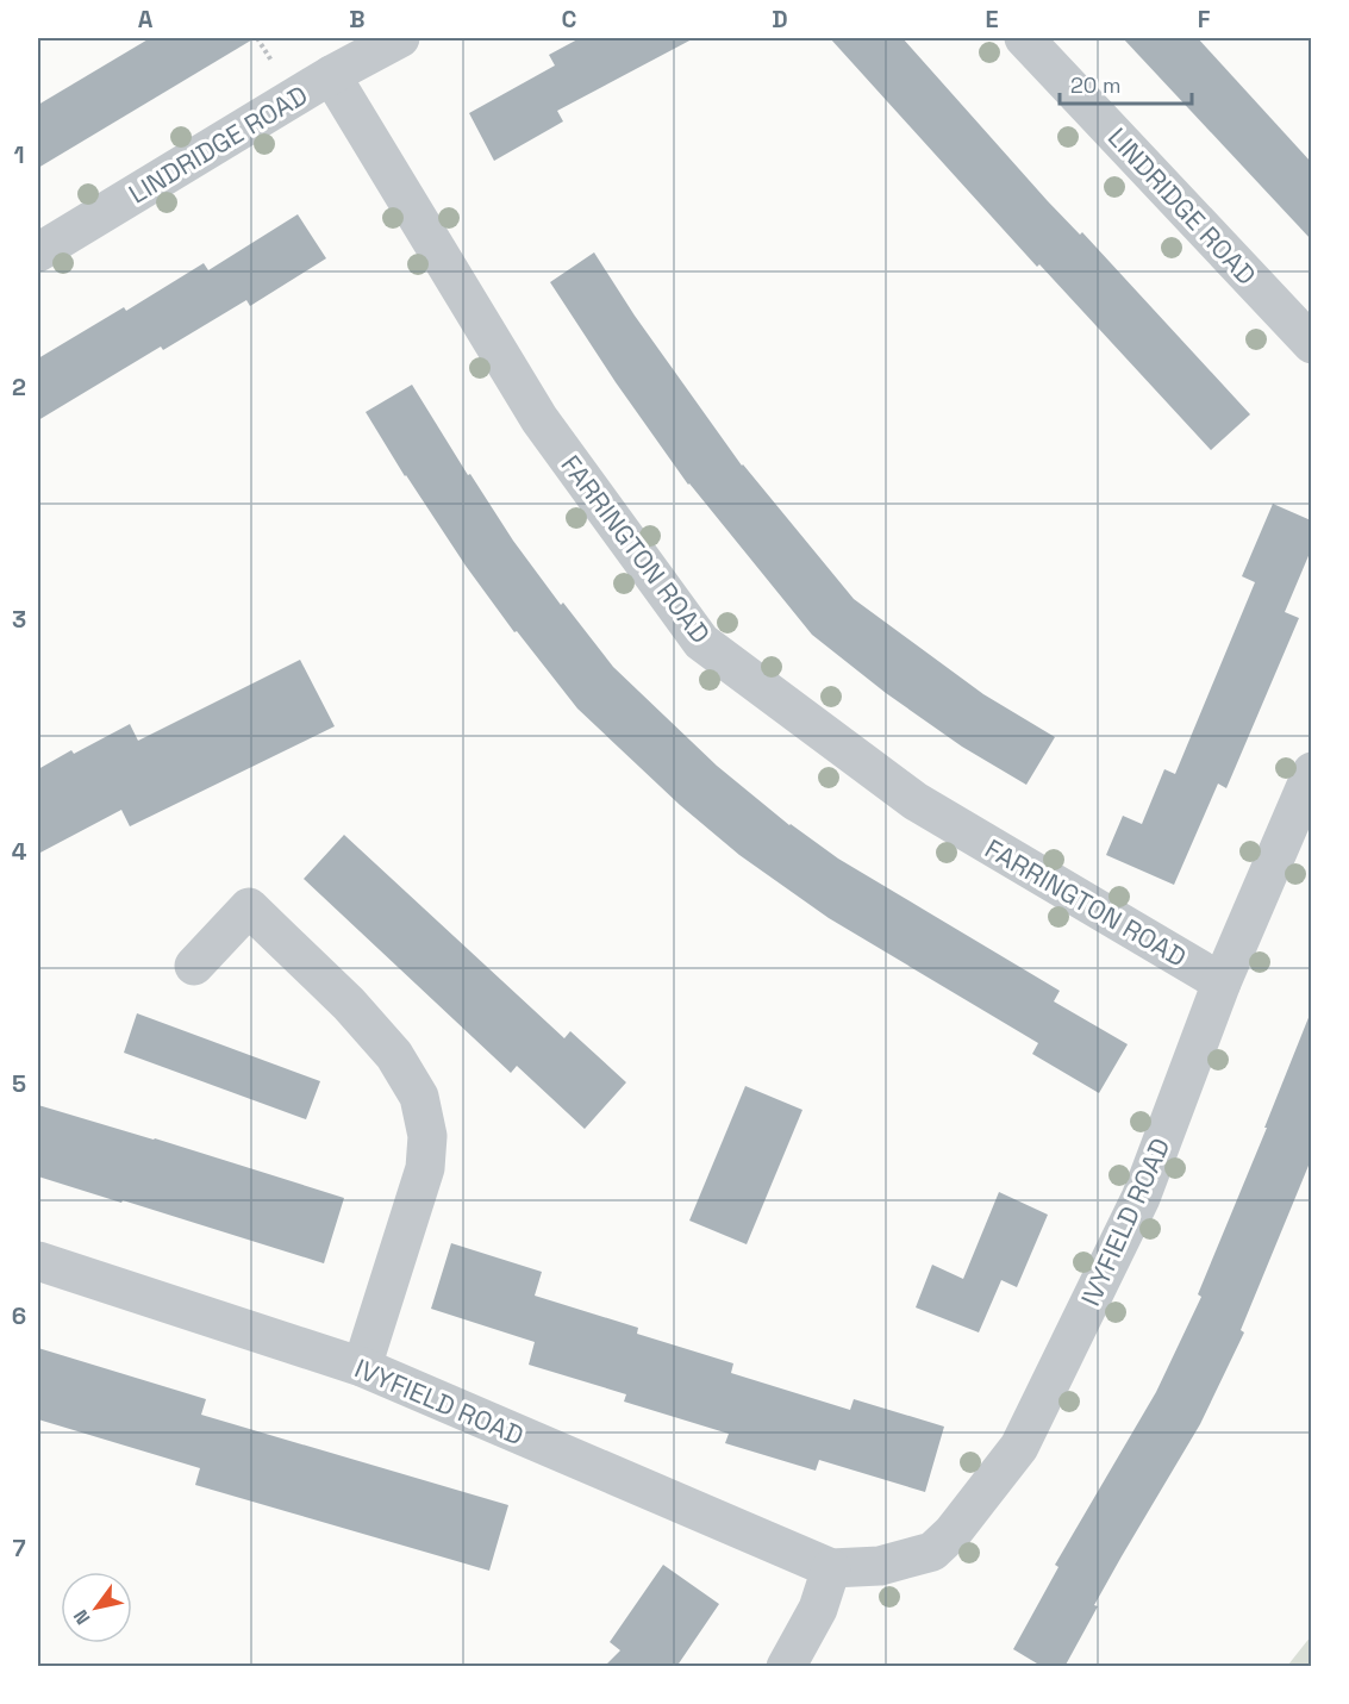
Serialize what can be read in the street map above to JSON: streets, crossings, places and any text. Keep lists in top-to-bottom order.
{
  "streets": {
    "street": ["LINDRIDGE ROAD", "FARRINGTON ROAD", "IVYFIELD ROAD"]
  },
  "crossings": [
    ["LINDRIDGE ROAD", "FARRINGTON ROAD"],
    ["FARRINGTON ROAD", "IVYFIELD ROAD"]
  ],
  "scale_bar": "20 m",
  "north": "bottom left",
  "grid": {
    "columns": [
      "A",
      "B",
      "C",
      "D",
      "E",
      "F"
    ],
    "rows": [
      "1",
      "2",
      "3",
      "4",
      "5",
      "6",
      "7"
    ]
  }
}
